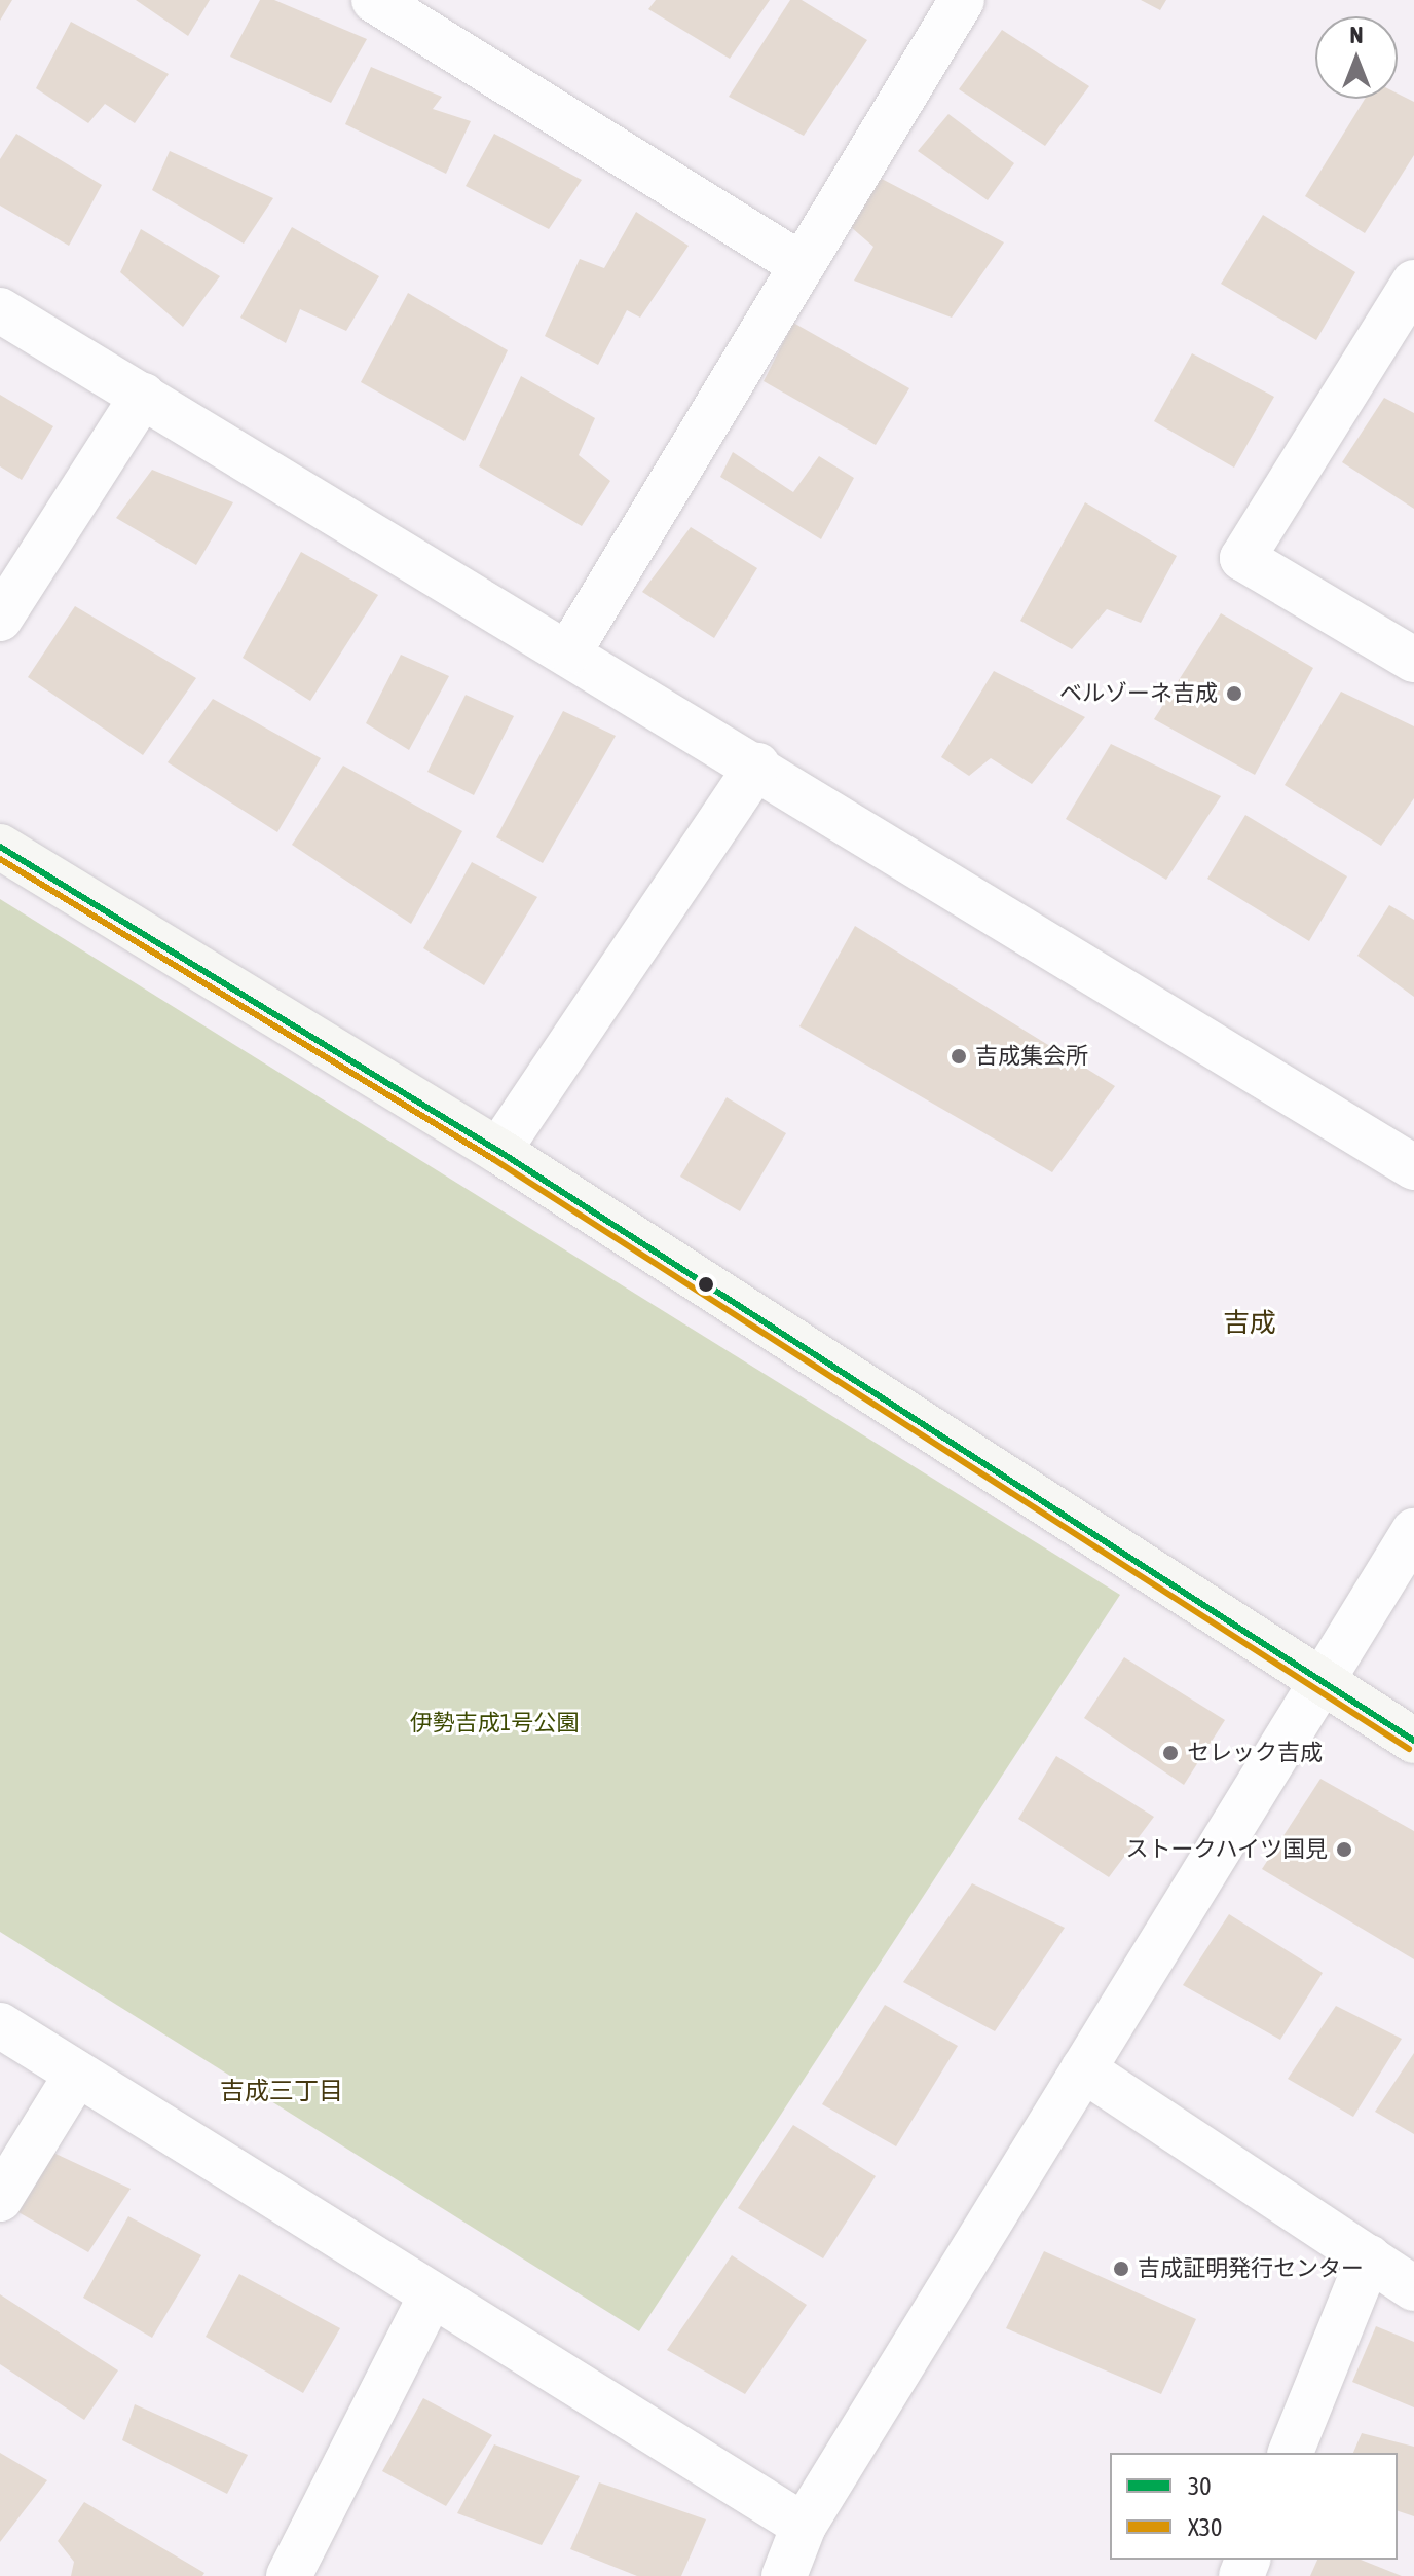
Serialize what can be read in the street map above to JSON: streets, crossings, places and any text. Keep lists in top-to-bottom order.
{
  "districts": ["吉成", "吉成三丁目"],
  "parks": ["伊勢吉成1号公園"],
  "places": [
    "ベルゾーネ吉成",
    "吉成集会所",
    "セレック吉成",
    "ストークハイツ国見",
    "吉成証明発行センター"
  ],
  "lines": ["transit line 30", "transit line X30"],
  "legend": ["30", "X30"],
  "north": "top"
}
